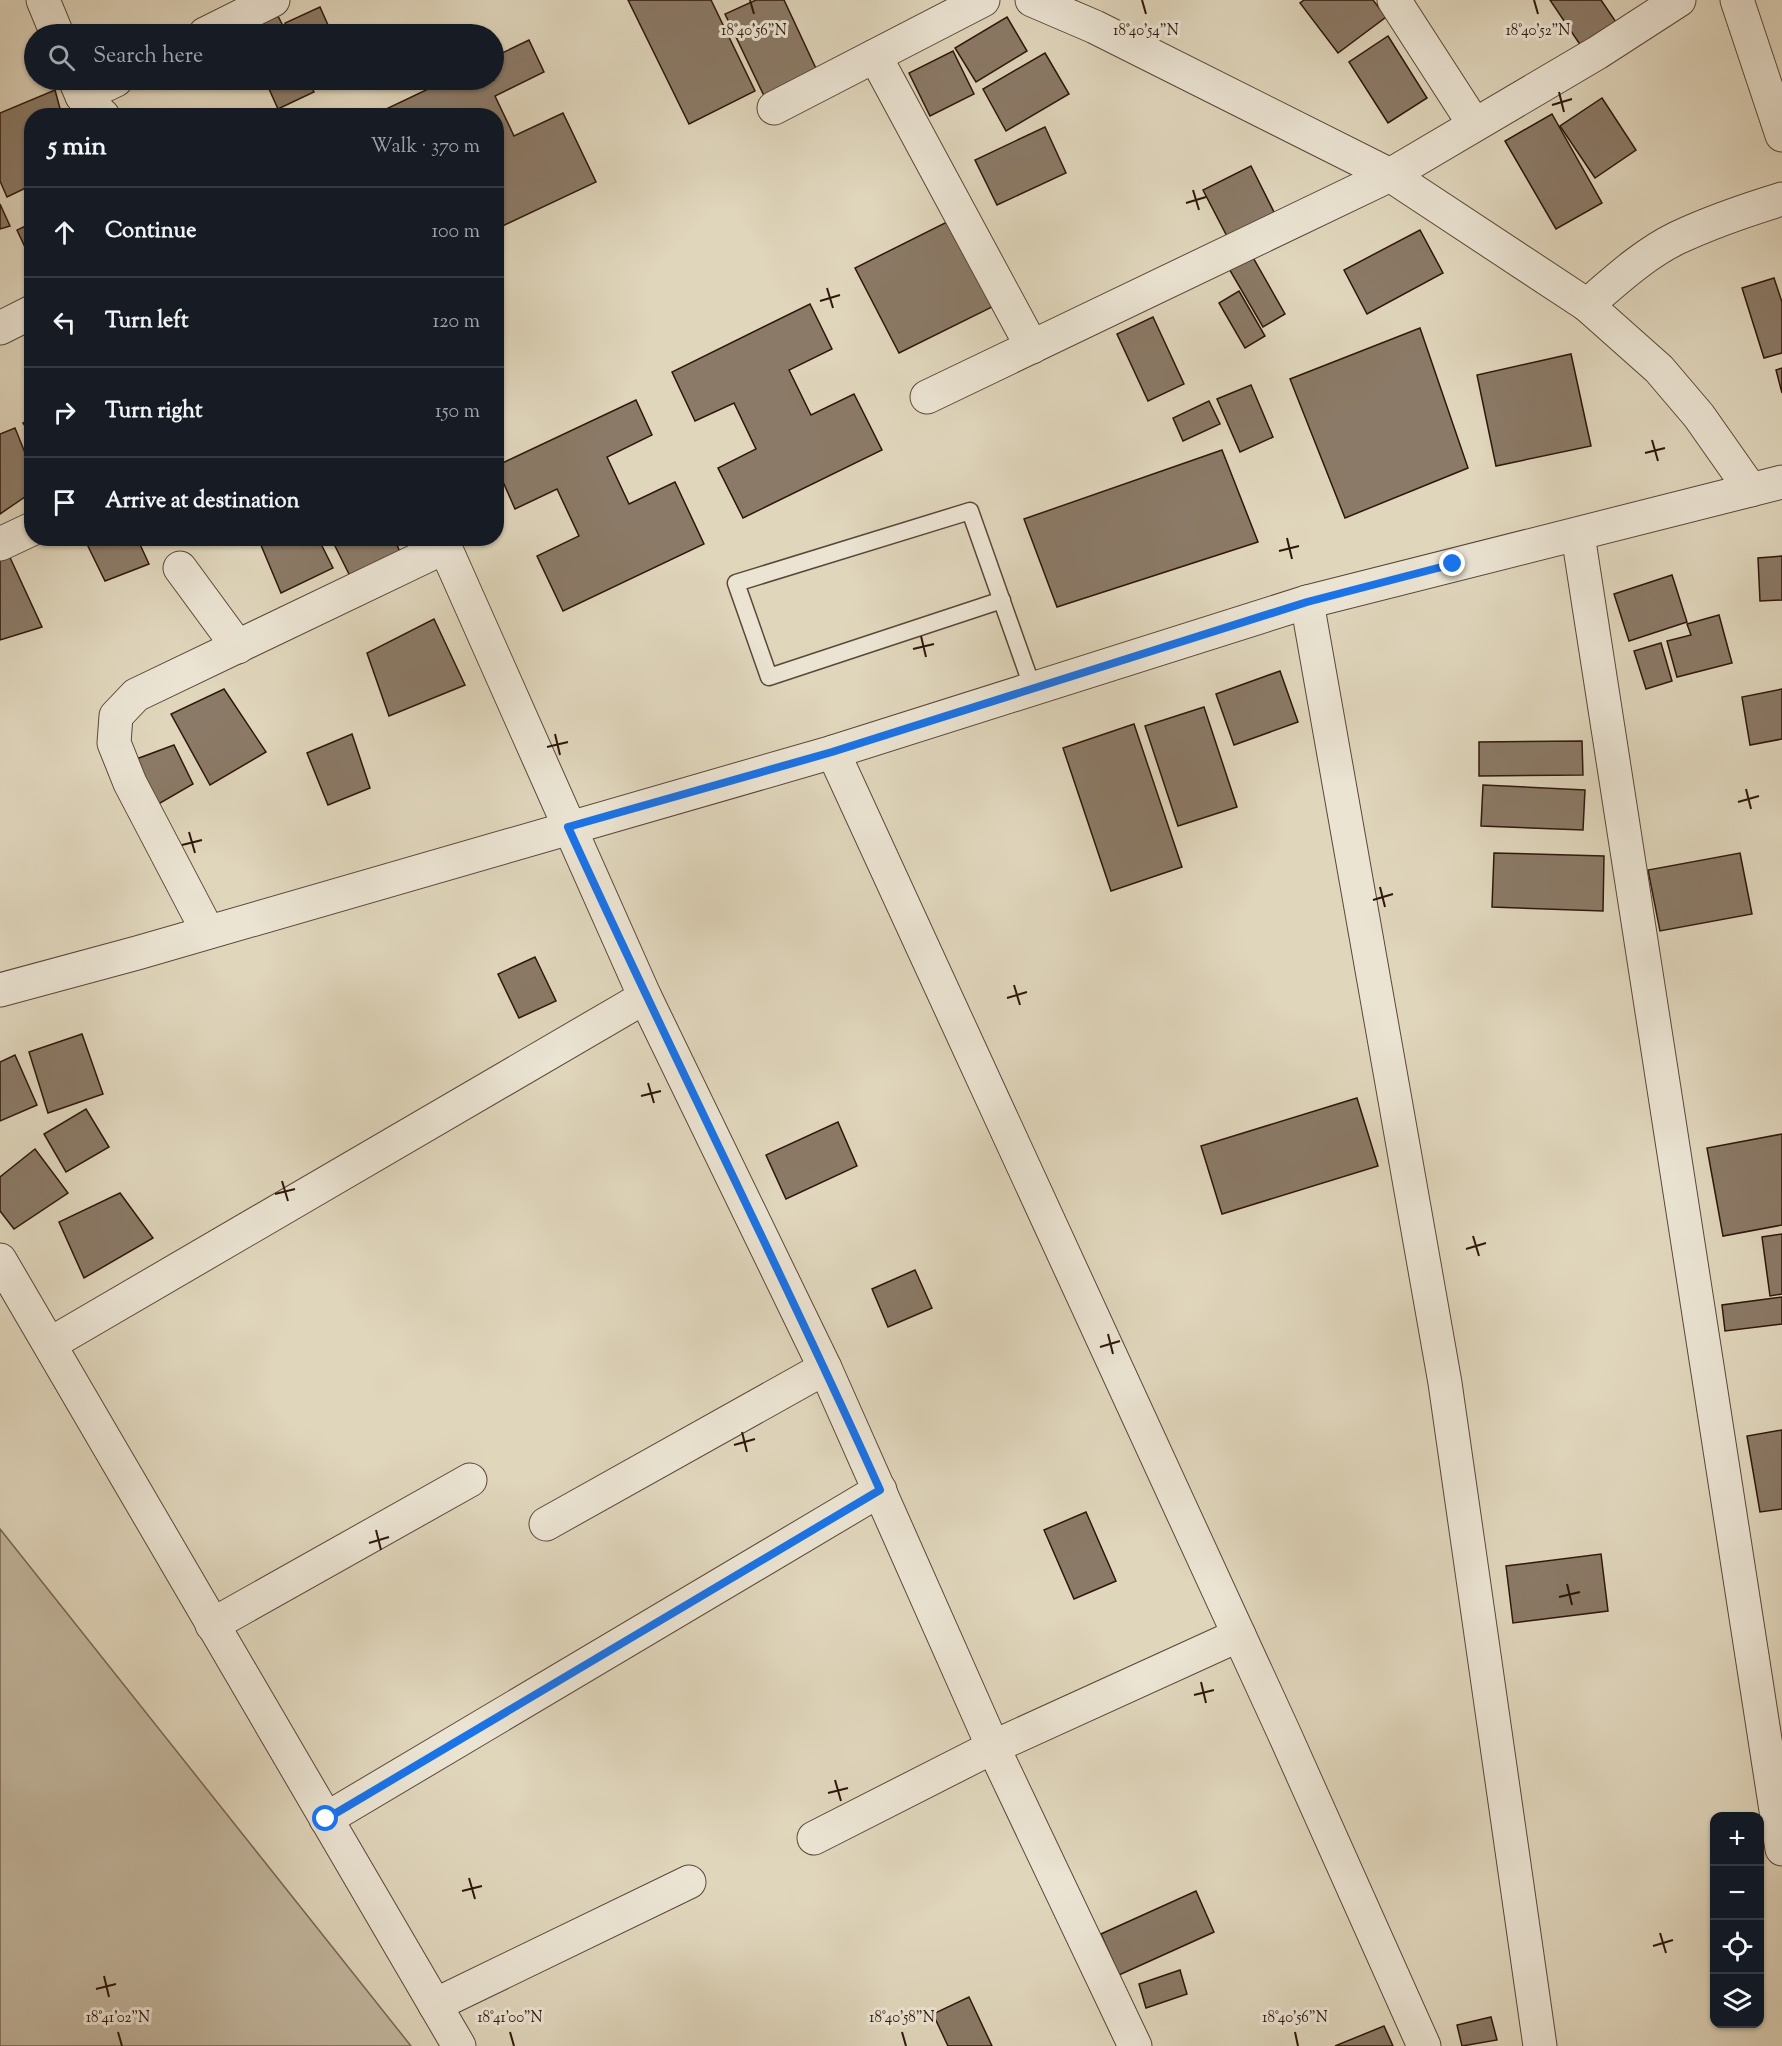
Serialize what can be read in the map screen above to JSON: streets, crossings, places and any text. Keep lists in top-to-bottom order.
{
  "page": {
    "search": "Search here",
    "heading": ["5 min", "Walk · 370 m"],
    "list": [
      ["Continue", "100 m"],
      ["Turn left", "120 m"],
      ["Turn right", "150 m"],
      "Arrive at destination"
    ],
    "map_buttons": ["+", "−"]
  },
  "coordinates": [
    "18°40'56\"N",
    "18°40'54\"N",
    "18°40'52\"N",
    "18°41'02\"N",
    "18°41'00\"N",
    "18°40'58\"N"
  ]
}
